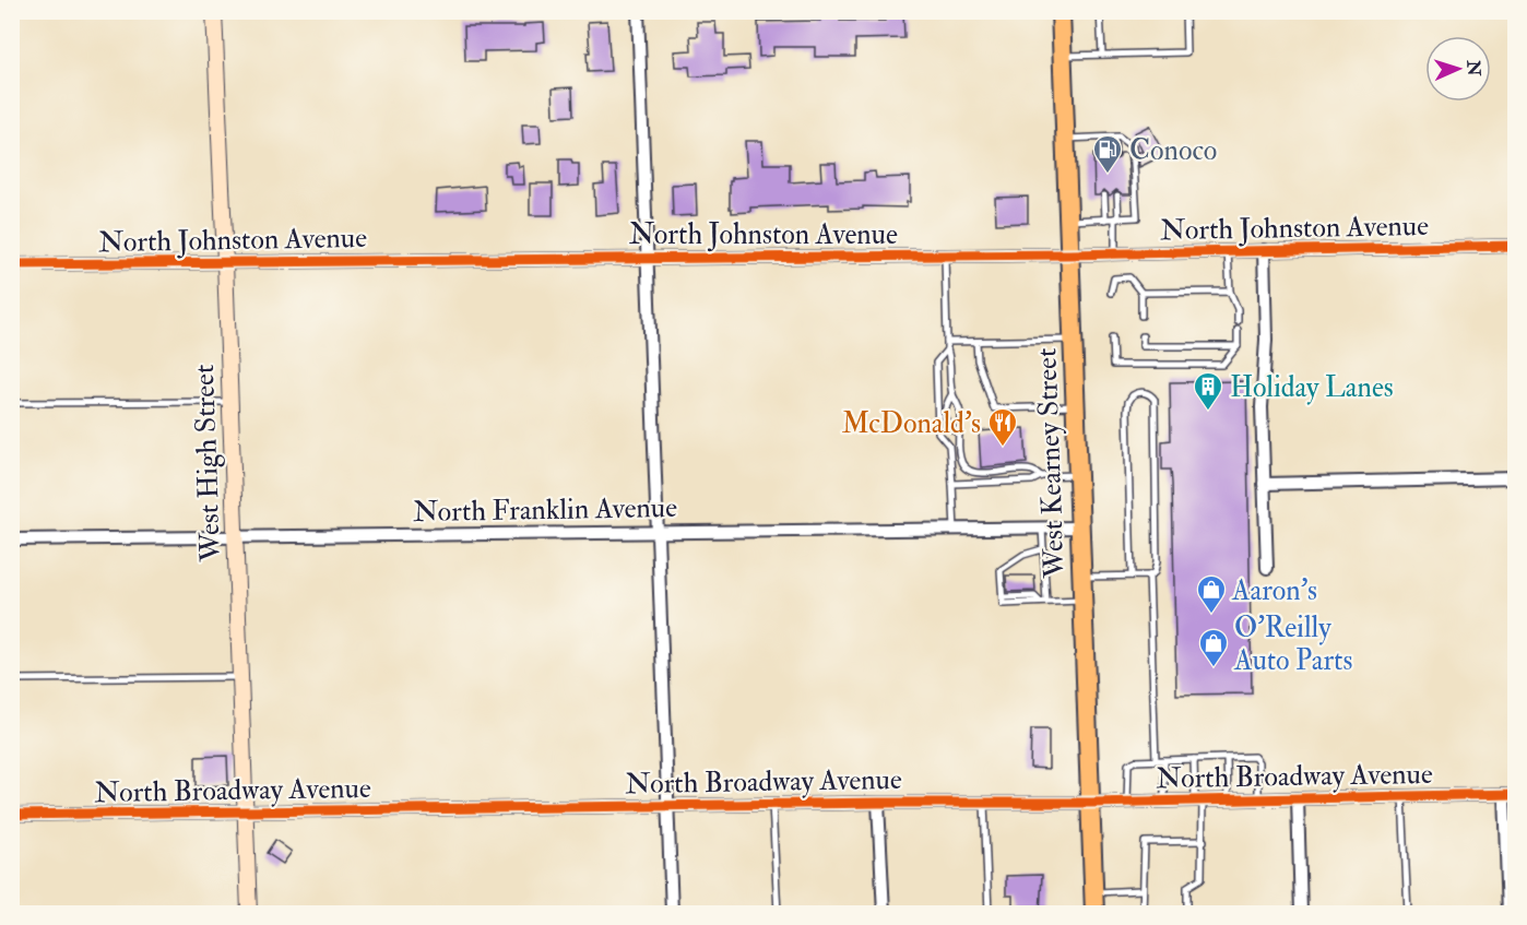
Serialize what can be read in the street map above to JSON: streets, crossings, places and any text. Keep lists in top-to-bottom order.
{
  "streets": {
    "main road": ["West Kearney Street"],
    "street": [
      "North Johnston Avenue",
      "West High Street",
      "North Franklin Avenue",
      "North Broadway Avenue"
    ]
  },
  "crossings": [
    ["North Johnston Avenue", "West High Street"],
    ["North Johnston Avenue", "West Kearney Street"],
    ["West High Street", "North Franklin Avenue"],
    ["West High Street", "North Broadway Avenue"],
    ["West Kearney Street", "North Franklin Avenue"],
    ["West Kearney Street", "North Broadway Avenue"]
  ],
  "places": {
    "fuel station": ["Conoco"],
    "building": ["Holiday Lanes"],
    "restaurant": ["McDonald's"],
    "shop": ["Aaron's", "O'Reilly Auto Parts"]
  },
  "north": "right"
}
